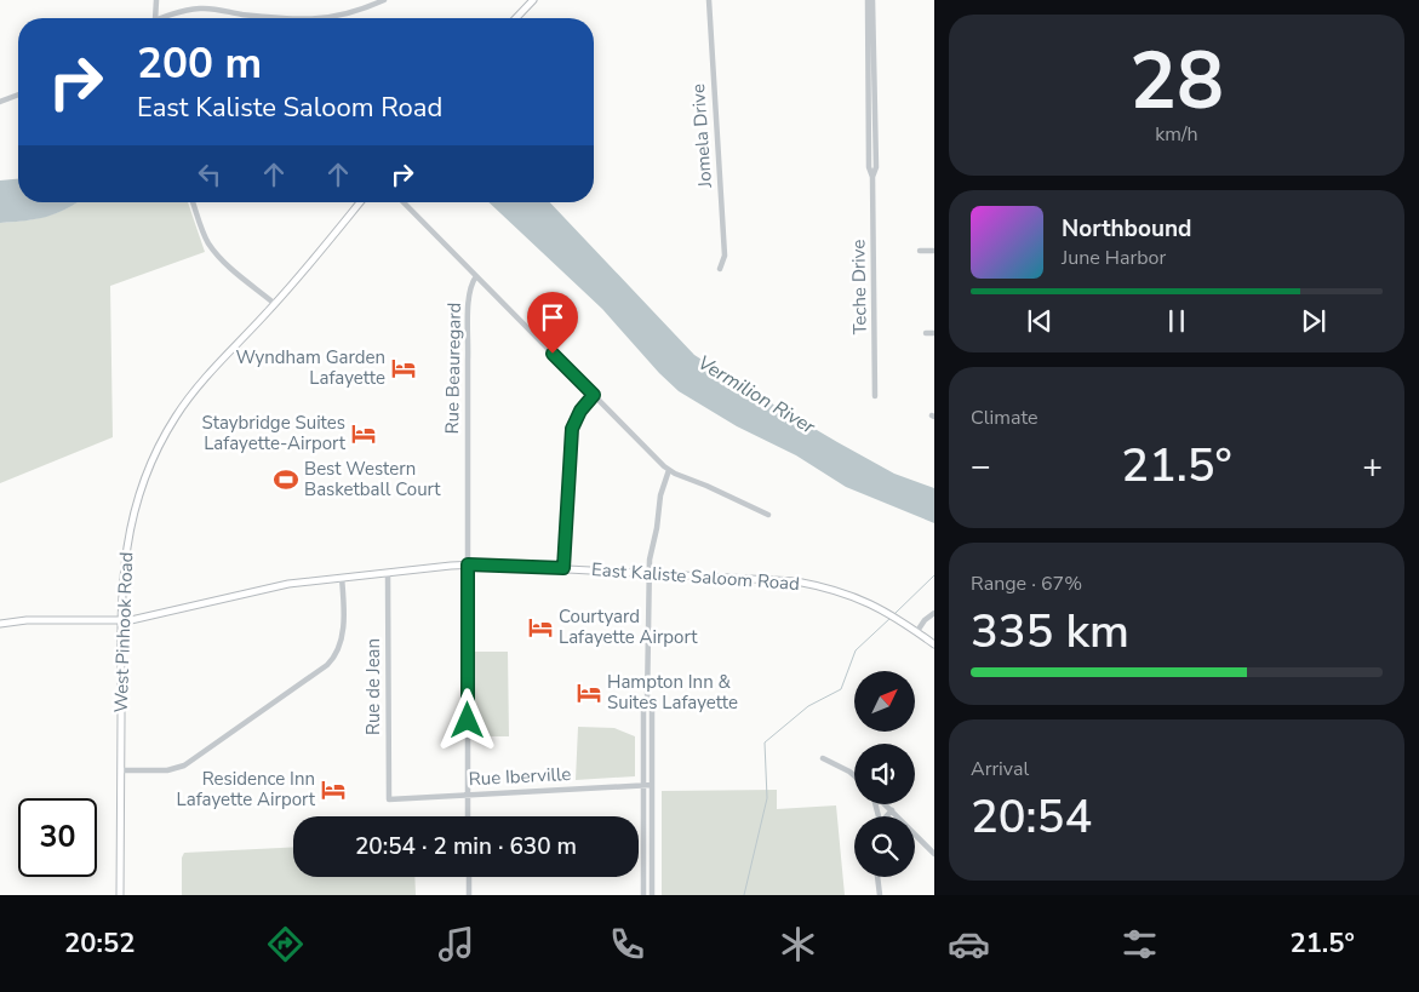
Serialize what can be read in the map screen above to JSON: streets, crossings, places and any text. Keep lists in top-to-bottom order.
{
  "streets": {
    "main road": ["East Kaliste Saloom Road", "West Pinhook Road"],
    "street": [
      "Jomela Drive",
      "Teche Drive",
      "Rue Beauregard",
      "Rue de Jean",
      "Rue Iberville"
    ]
  },
  "crossings": [
    ["Rue Beauregard", "East Kaliste Saloom Road"],
    ["Rue Beauregard", "Rue Iberville"],
    ["East Kaliste Saloom Road", "West Pinhook Road"],
    ["East Kaliste Saloom Road", "Rue de Jean"],
    ["Rue de Jean", "Rue Iberville"]
  ],
  "water": ["Vermilion River"],
  "places": {
    "hotel": [
      "Wyndham Garden Lafayette",
      "Staybridge Suites Lafayette-Airport",
      "Courtyard Lafayette Airport",
      "Hampton Inn & Suites Lafayette",
      "Residence Inn Lafayette Airport"
    ],
    "sports": ["Best Western Basketball Court"]
  },
  "north": "top right",
  "page": {
    "tile": [
      ["28", "km/h"],
      "Climate",
      ["Range · 67%", "335 km"],
      ["Arrival", "20:54"]
    ],
    "turn": ["200 m", "East Kaliste Saloom Road"],
    "song": ["Northbound", "June Harbor"],
    "heat": ["−", "21.5°", "+"],
    "limit": "30",
    "trip": "20:54 · 2 min · 630 m",
    "tabs": ["20:52", "21.5°"]
  }
}
